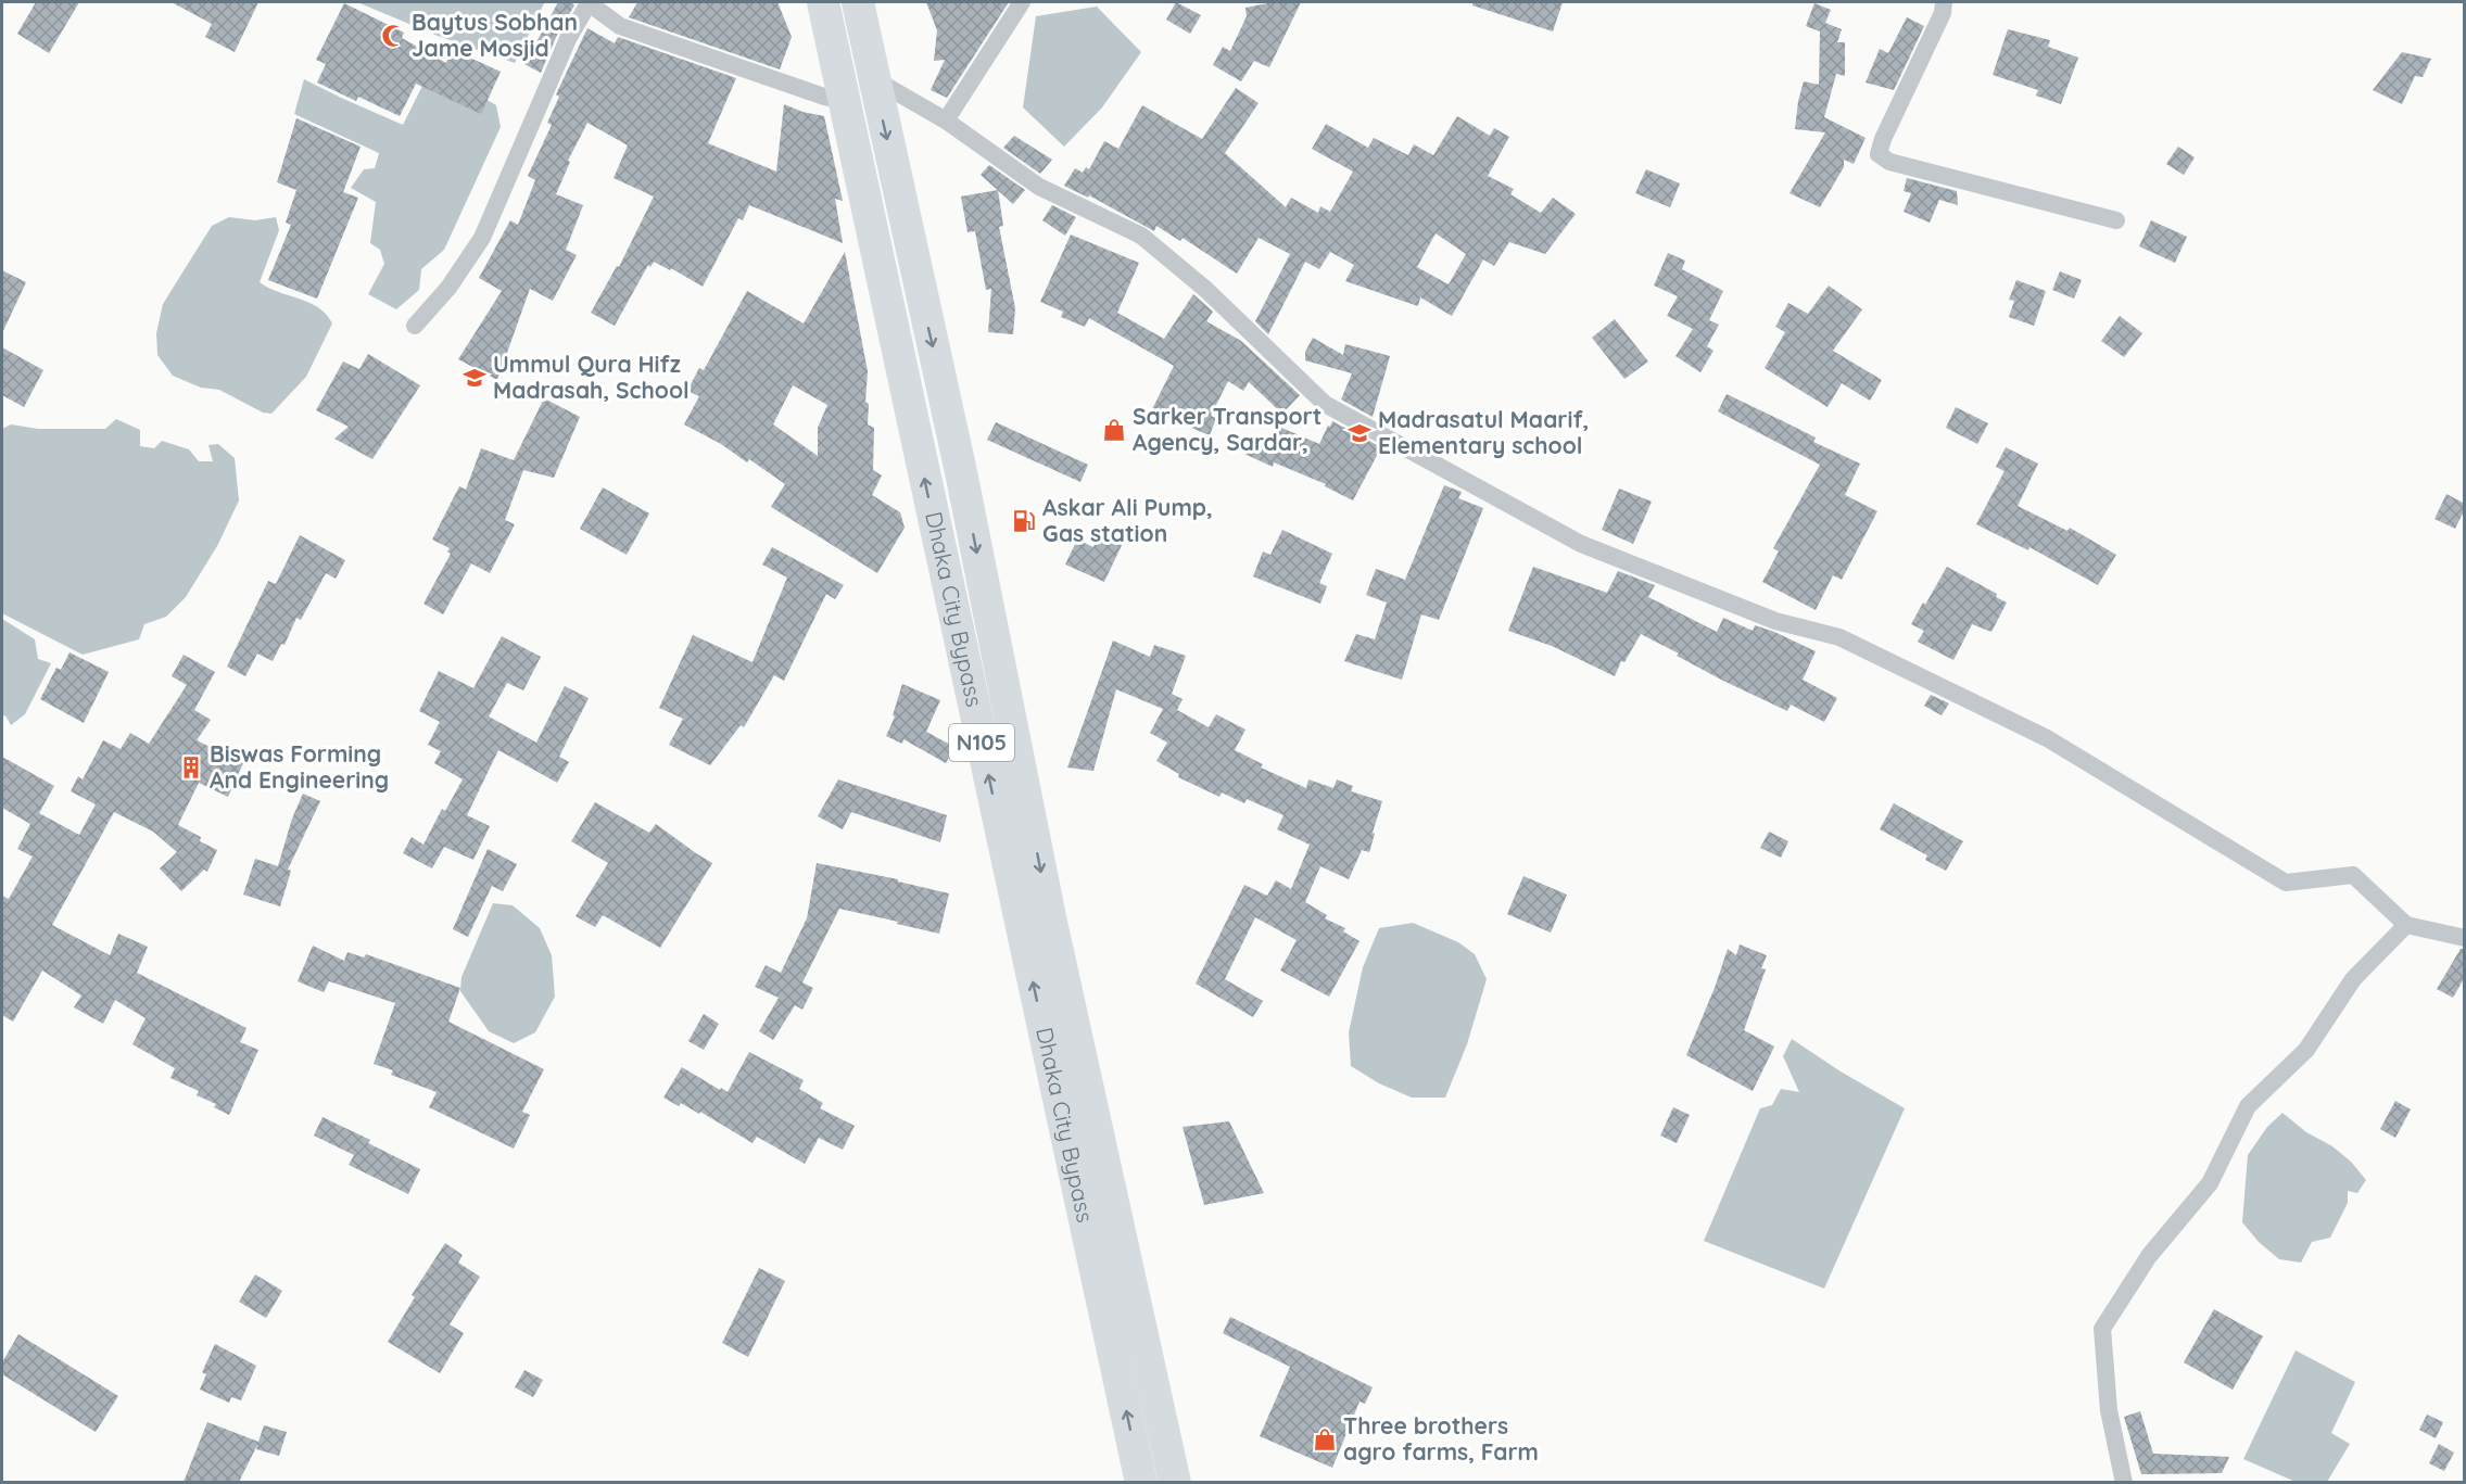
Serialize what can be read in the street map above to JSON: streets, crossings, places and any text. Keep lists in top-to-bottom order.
{
  "streets": {
    "highway": ["Dhaka City Bypass", "N105"]
  },
  "places": {
    "mosque": ["Baytus Sobhan Jame Mosjid"],
    "school or university": ["Ummul Qura Hifz Madrasah, School", "Madrasatul Maarif, Elementary school"],
    "shop": ["Sarker Transport Agency, Sardar,", "Three brothers agro farms, Farm"],
    "fuel station": ["Askar Ali Pump, Gas station"],
    "building": ["Biswas Forming And Engineering"]
  }
}
